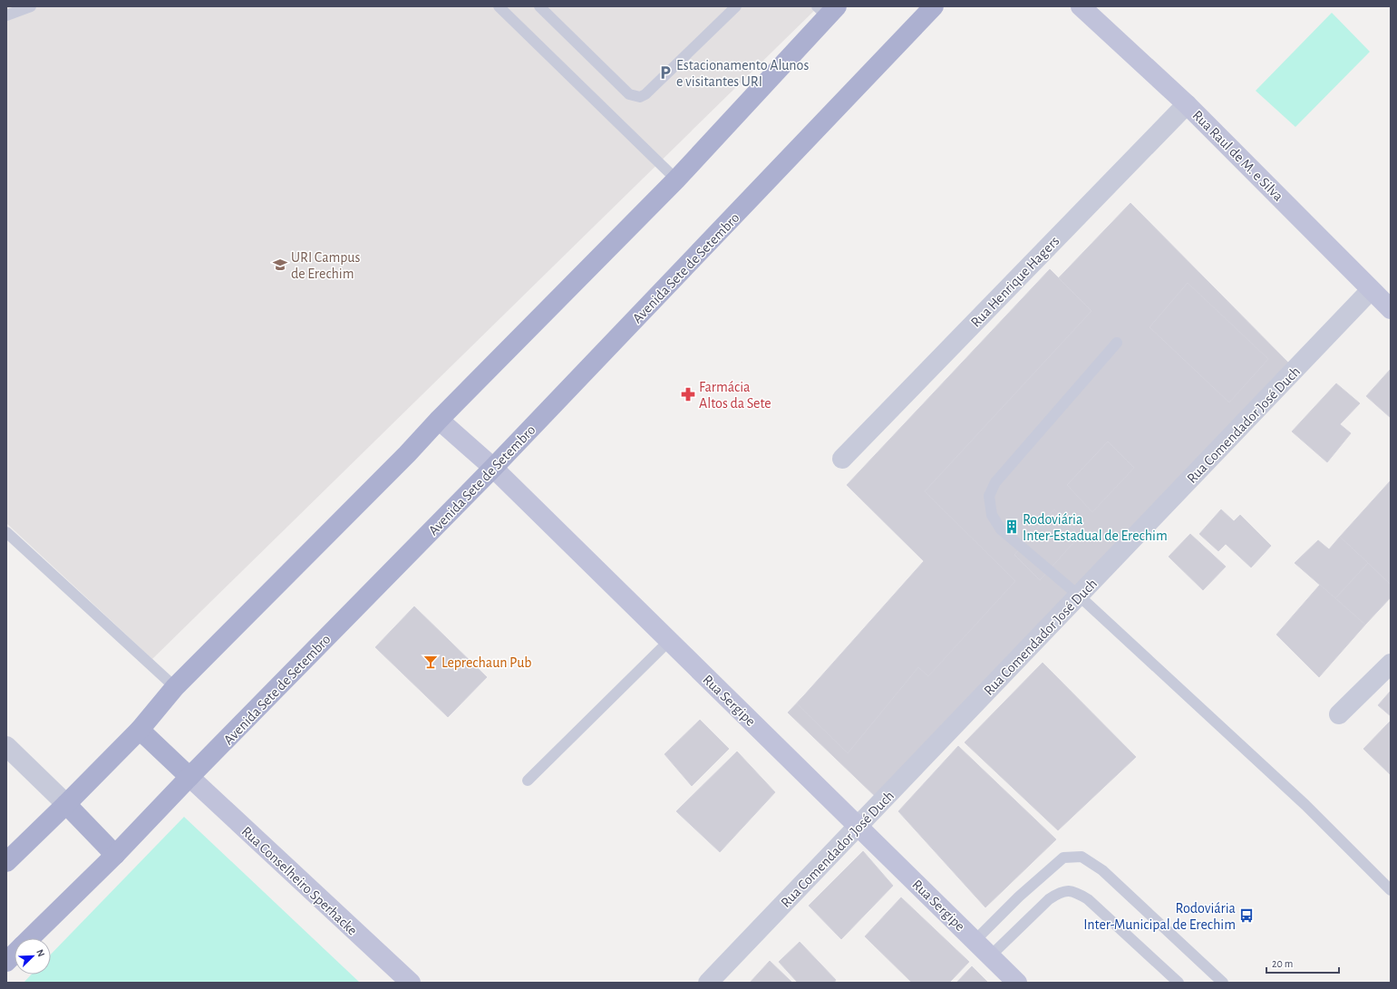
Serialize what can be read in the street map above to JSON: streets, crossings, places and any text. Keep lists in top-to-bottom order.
{
  "streets": {
    "main road": [
      "Rua Raul de M. e Silva",
      "Avenida Sete de Setembro",
      "Rua Sergipe",
      "Rua Conselheiro Sperhacke"
    ],
    "street": ["Rua Henrique Hagers", "Rua Comendador José Duch"]
  },
  "crossings": [
    ["Rua Raul de M. e Silva", "Rua Henrique Hagers"],
    ["Rua Raul de M. e Silva", "Rua Comendador José Duch"],
    ["Avenida Sete de Setembro", "Rua Sergipe"],
    ["Avenida Sete de Setembro", "Rua Conselheiro Sperhacke"],
    ["Rua Comendador José Duch", "Rua Sergipe"]
  ],
  "places": {
    "parking": ["Estacionamento Alunos e visitantes URI"],
    "school or university": ["URI Campus de Erechim"],
    "pharmacy": ["Farmácia Altos da Sete"],
    "building": ["Rodoviária Inter-Estadual de Erechim"],
    "bar": ["Leprechaun Pub"],
    "bus stop": ["Rodoviária Inter-Municipal de Erechim"]
  },
  "scale_bar": "20 m",
  "north": "top right"
}
